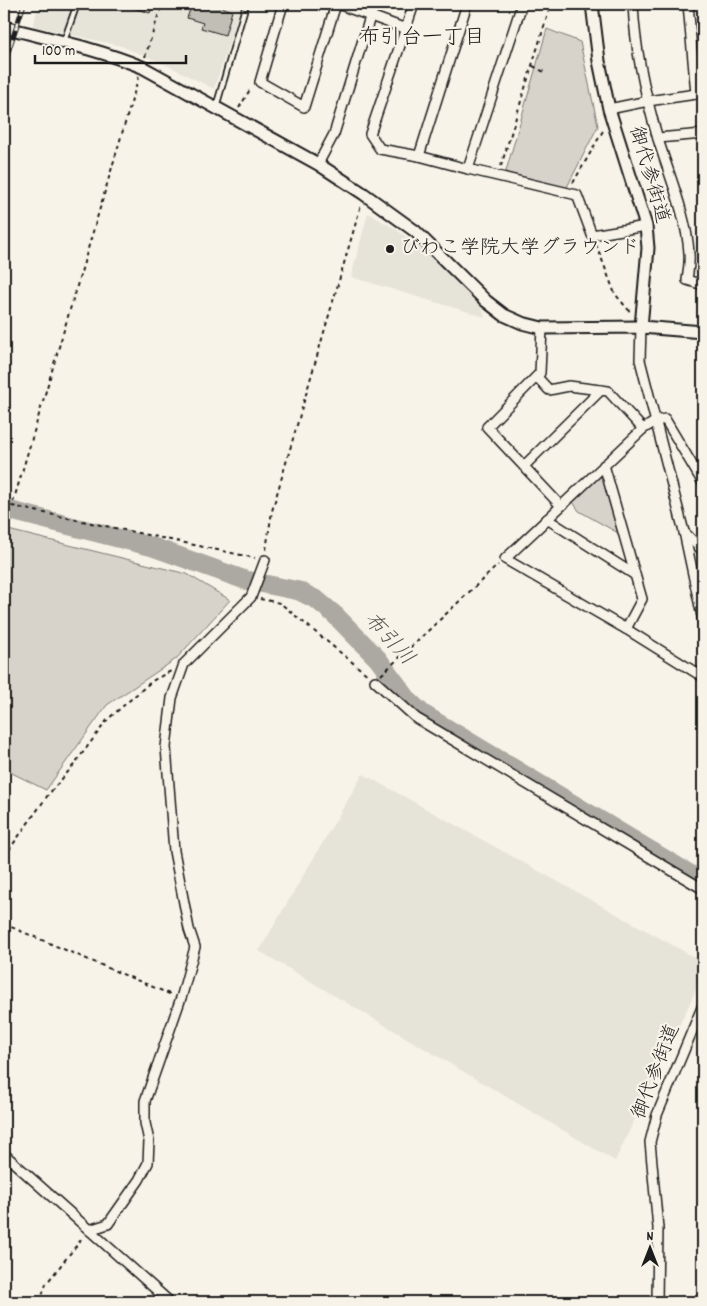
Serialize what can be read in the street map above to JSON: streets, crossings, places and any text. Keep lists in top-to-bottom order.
{
  "streets": {
    "street": ["御代参街道"]
  },
  "districts": ["布引台一丁目"],
  "water": ["布引川"],
  "places": ["びわこ学院大学グラウンド"],
  "scale_bar": "100 m",
  "north": "top"
}
